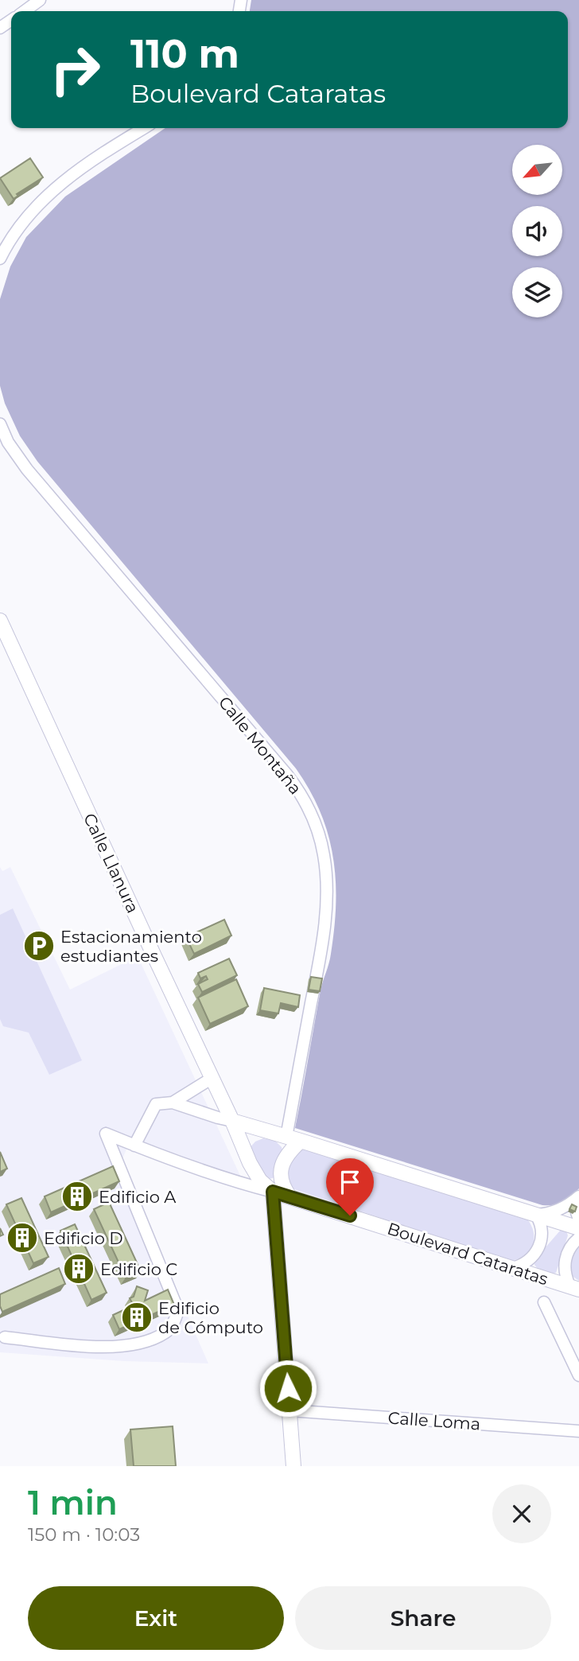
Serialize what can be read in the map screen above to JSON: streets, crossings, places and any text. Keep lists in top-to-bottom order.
{
  "streets": {
    "street": [
      "Calle Montaña",
      "Calle Llanura",
      "Boulevard Cataratas",
      "Calle Loma"
    ]
  },
  "crossings": [
    ["Calle Llanura", "Boulevard Cataratas"]
  ],
  "places": {
    "parking": ["Estacionamiento estudiantes"],
    "building": [
      "Edificio A",
      "Edificio D",
      "Edificio C",
      "Edificio de Cómputo"
    ]
  },
  "north": "bottom left",
  "page": {
    "turn": ["110 m", "Boulevard Cataratas"],
    "heading": ["1 min", "150 m · 10:03"],
    "buttons": ["Exit", "Share"]
  }
}
